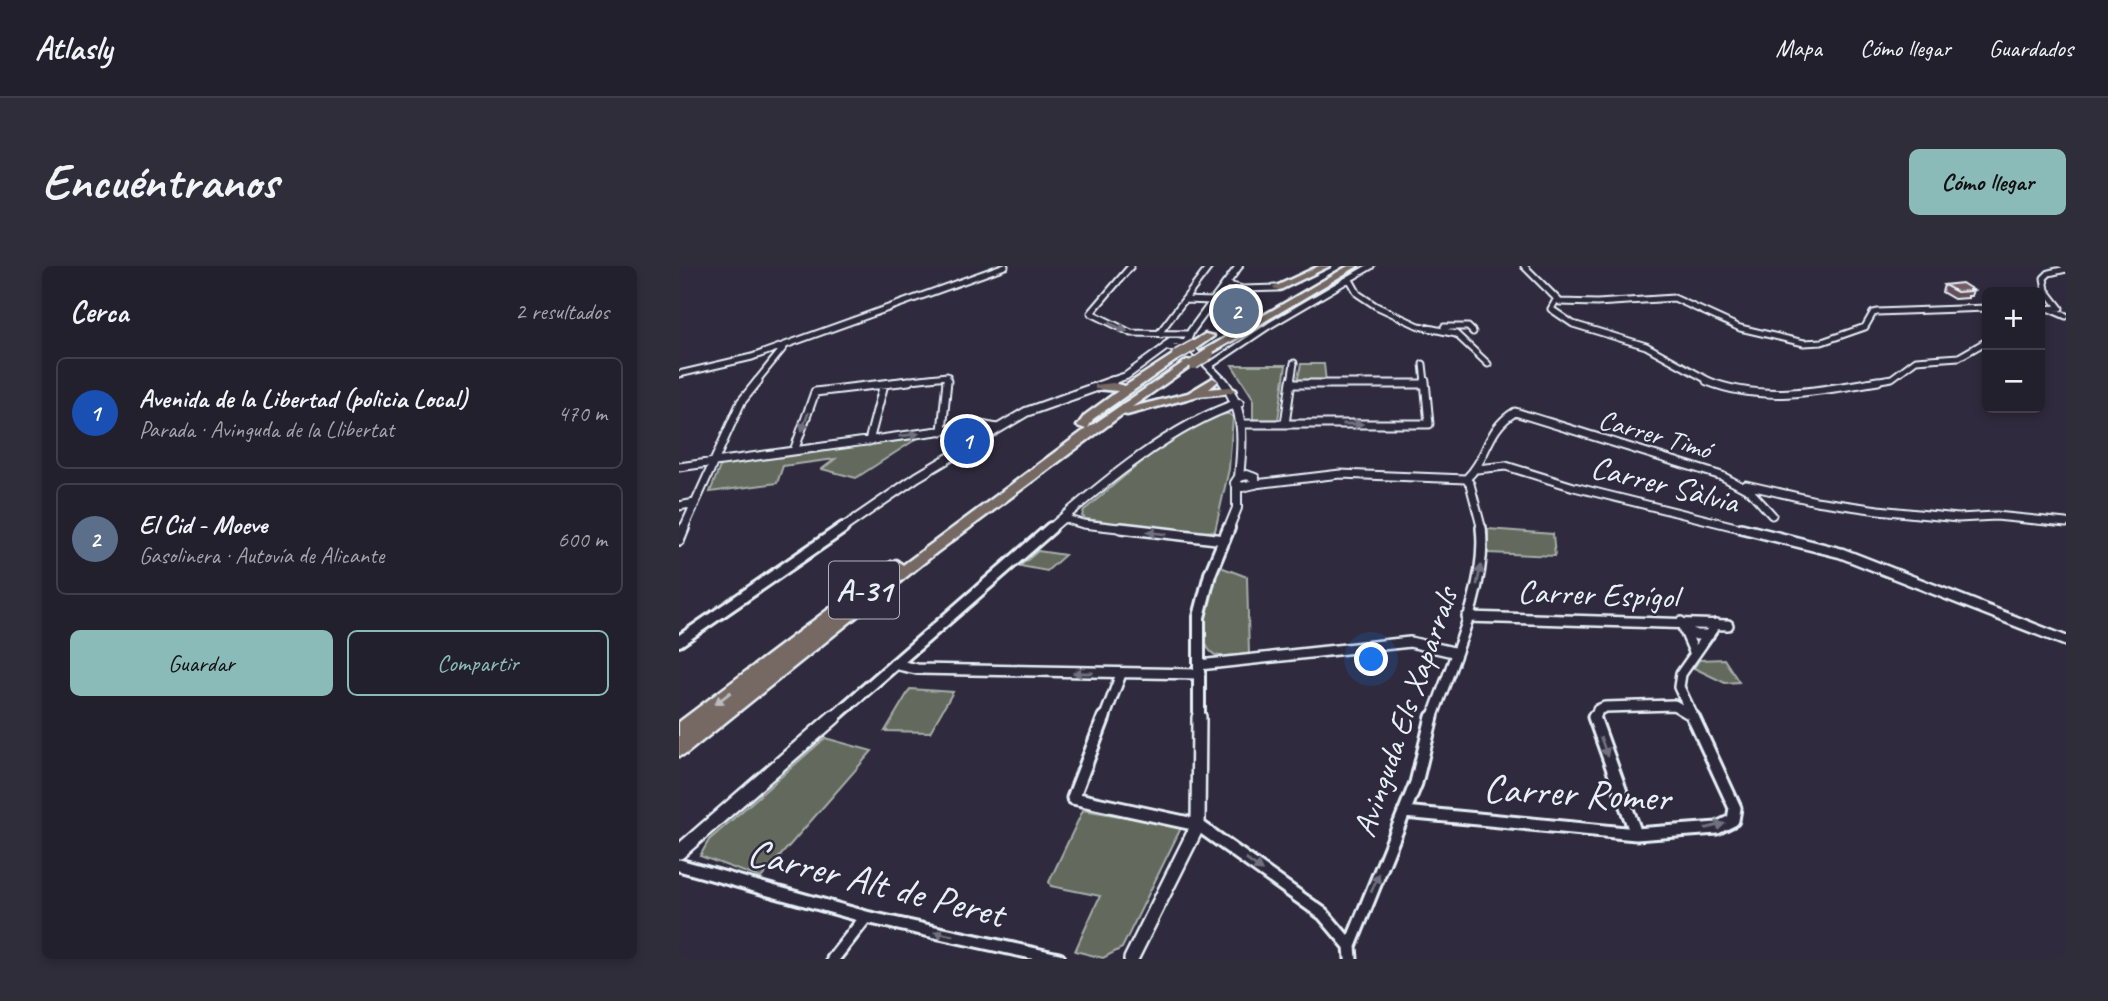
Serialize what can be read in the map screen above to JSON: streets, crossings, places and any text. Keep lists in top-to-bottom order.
{
  "streets": {
    "highway": ["A-31"],
    "street": [
      "Carrer Timó",
      "Carrer Sàlvia",
      "Carrer Espígol",
      "Avinguda Els Xaparrals",
      "Carrer Romer",
      "Carrer Alt de Peret"
    ]
  },
  "crossings": [
    ["Carrer Timó", "Carrer Sàlvia"],
    ["Carrer Espígol", "Avinguda Els Xaparrals"],
    ["Avinguda Els Xaparrals", "Carrer Romer"]
  ],
  "one_way": ["Avinguda Els Xaparrals", "Carrer Alt de Peret"],
  "page": {
    "header": "Atlasly",
    "nav": ["Mapa", "Cómo llegar", "Guardados"],
    "buttons": [
      "Cómo llegar",
      ["Guardar", "Compartir"]
    ],
    "title": "Encuéntranos",
    "heading": ["Cerca", "2 resultados"],
    "pins": ["2", "1"],
    "map_buttons": ["+", "−"],
    "list": [
      {
        "mark": "1",
        "name": "Avenida de la Libertad (policia Local)",
        "note": "Parada · Avinguda de la Llibertat",
        "value": "470 m"
      },
      {
        "mark": "2",
        "name": "El Cid - Moeve",
        "note": "Gasolinera · Autovía de Alicante",
        "value": "600 m"
      }
    ]
  }
}
